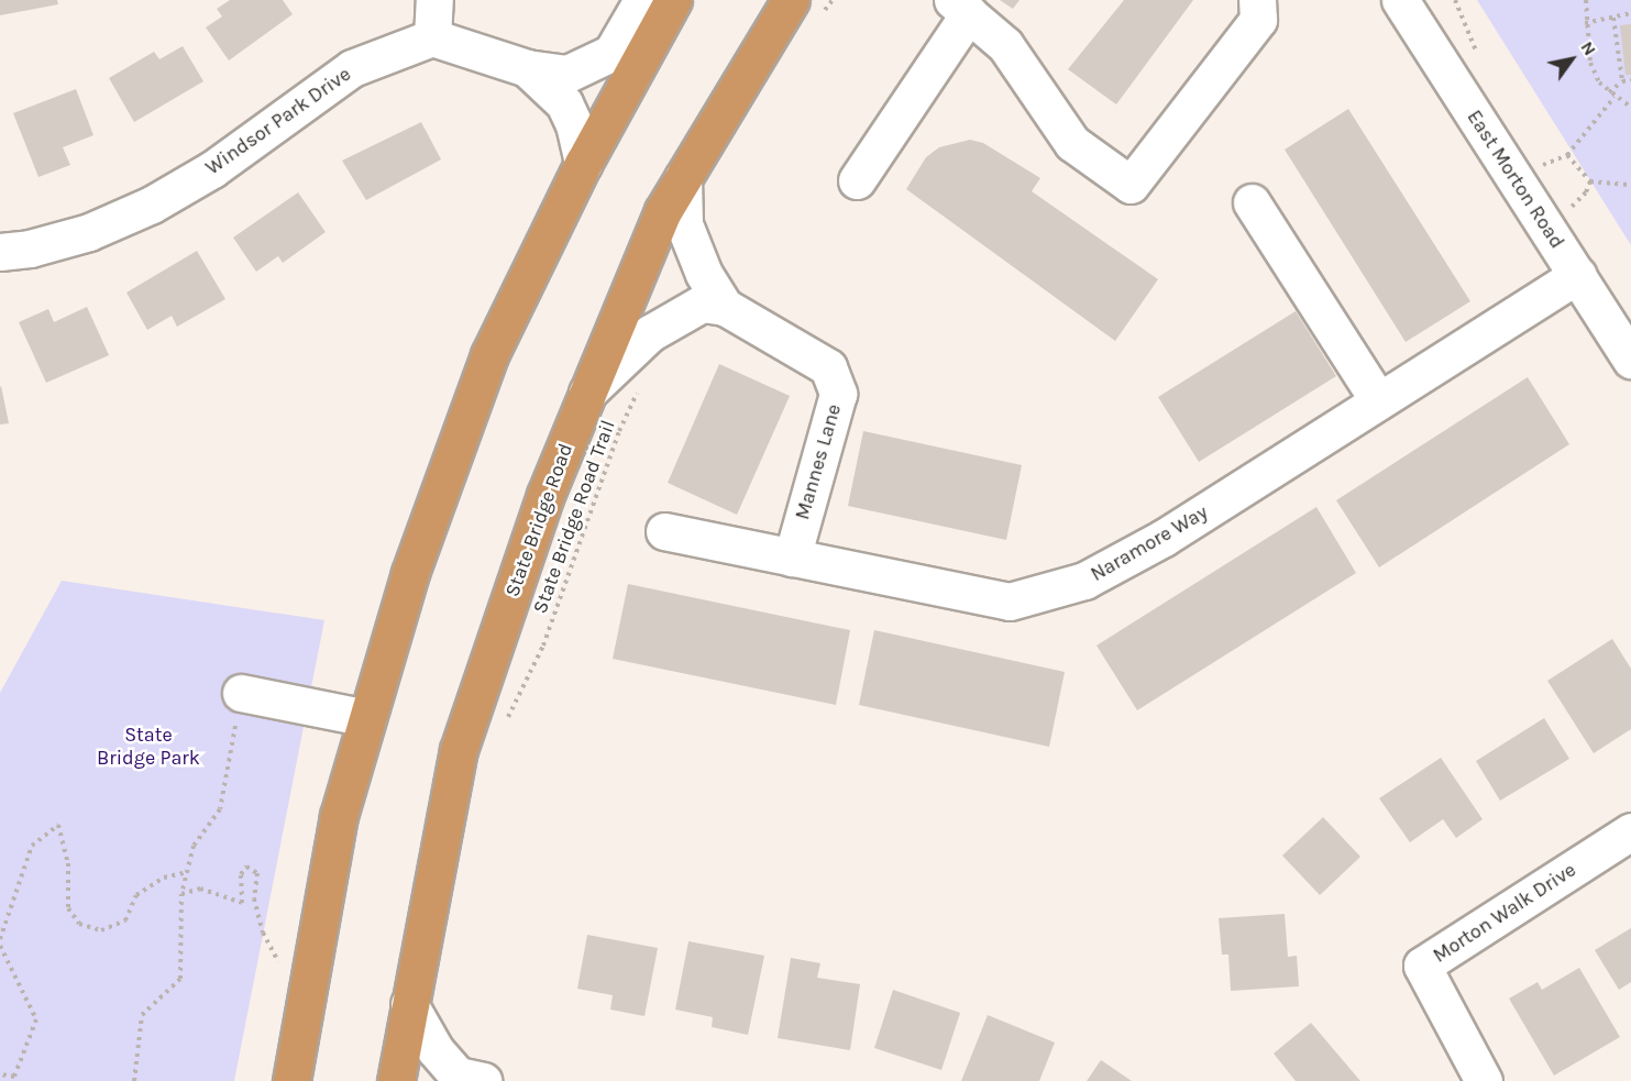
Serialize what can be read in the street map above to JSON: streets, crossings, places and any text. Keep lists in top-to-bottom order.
{
  "streets": {
    "highway": ["State Bridge Road"],
    "street": [
      "Windsor Park Drive",
      "East Morton Road",
      "Mannes Lane",
      "Naramore Way",
      "Morton Walk Drive"
    ],
    "path": ["State Bridge Road Trail"]
  },
  "crossings": [
    ["East Morton Road", "Naramore Way"],
    ["Mannes Lane", "Naramore Way"]
  ],
  "parks": ["State Bridge Park"],
  "north": "top right"
}
